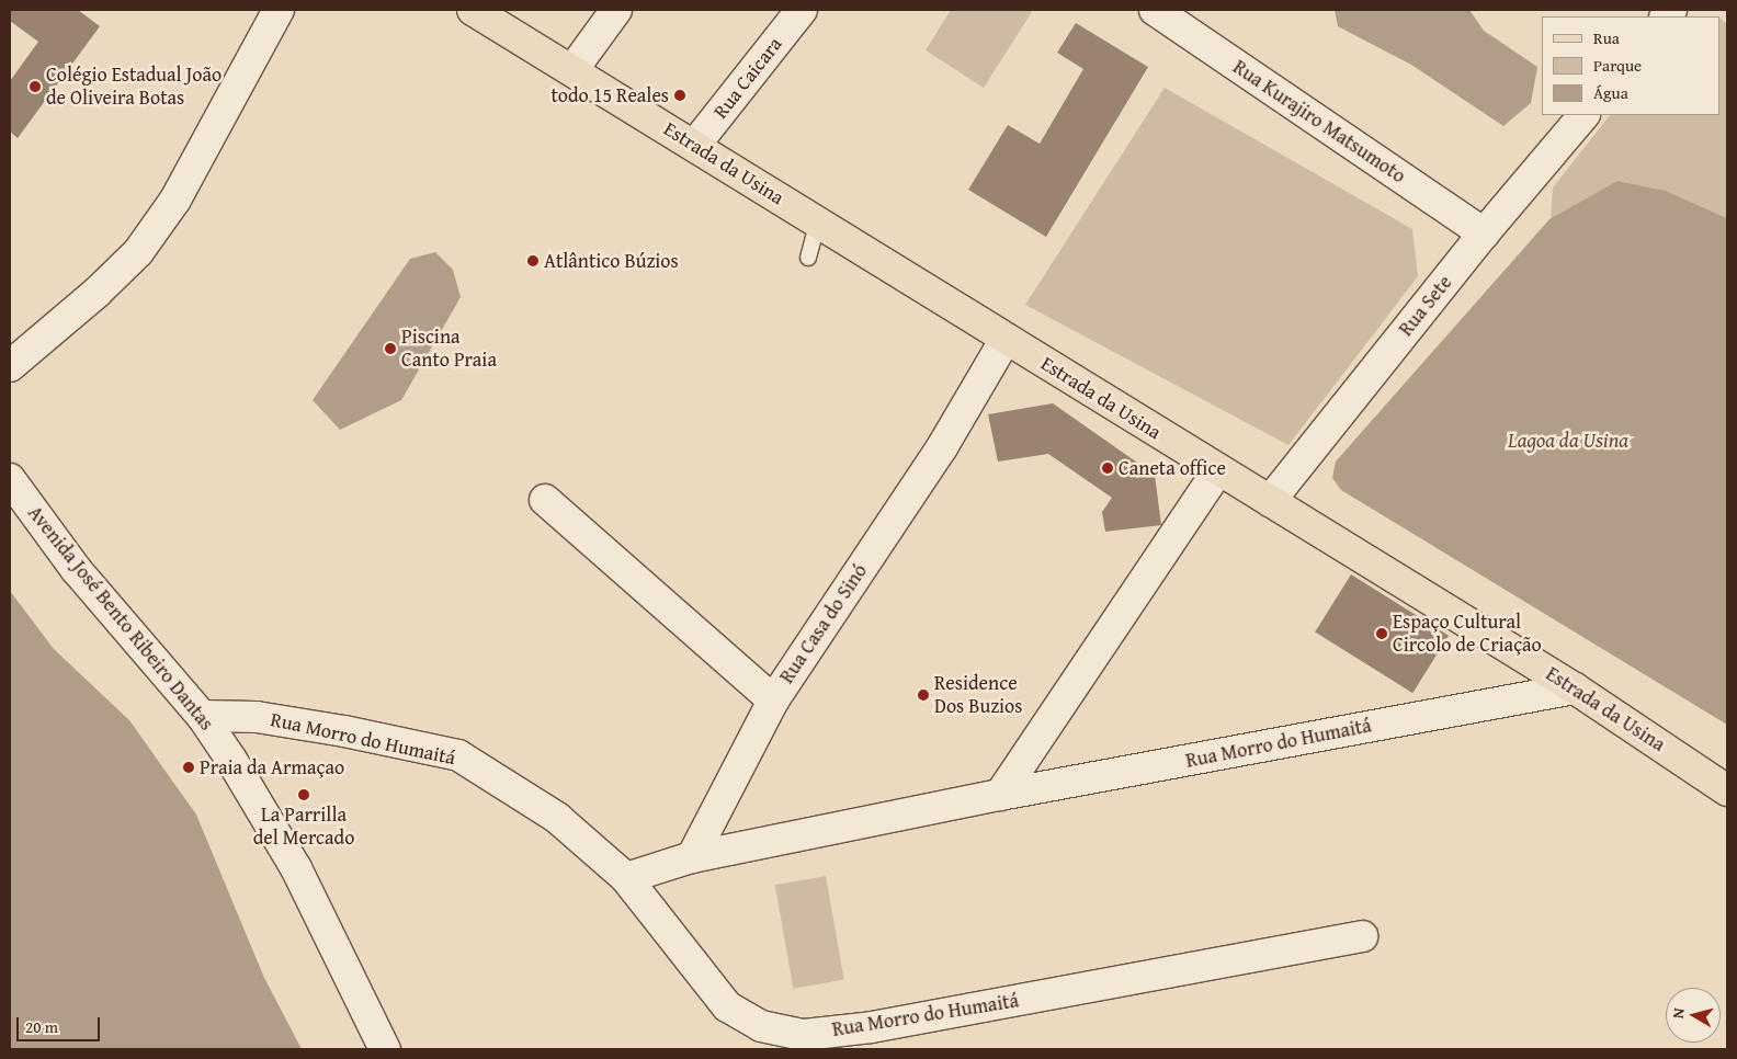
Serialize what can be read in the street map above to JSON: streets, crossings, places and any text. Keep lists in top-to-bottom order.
{
  "streets": {
    "main road": ["Estrada da Usina"],
    "street": [
      "Rua Caicara",
      "Rua Kurajiro Matsumoto",
      "Rua Sete",
      "Avenida José Bento Ribeiro Dantas",
      "Rua Casa do Sinó",
      "Rua Morro do Humaitá"
    ]
  },
  "crossings": [
    ["Rua Caicara", "Estrada da Usina"],
    ["Rua Kurajiro Matsumoto", "Rua Sete"],
    ["Estrada da Usina", "Rua Sete"],
    ["Estrada da Usina", "Rua Casa do Sinó"],
    ["Estrada da Usina", "Rua Morro do Humaitá"],
    ["Avenida José Bento Ribeiro Dantas", "Rua Morro do Humaitá"],
    ["Rua Casa do Sinó", "Rua Morro do Humaitá"]
  ],
  "water": ["Lagoa da Usina"],
  "places": [
    "Colégio Estadual João de Oliveira Botas",
    "todo 15 Reales",
    "Atlântico Búzios",
    "Piscina Canto Praia",
    "Caneta office",
    "Espaço Cultural Circolo de Criação",
    "Residence Dos Buzios",
    "Praia da Armaçao",
    "La Parrilla del Mercado"
  ],
  "legend": ["Rua", "Parque", "Água"],
  "scale_bar": "20 m",
  "north": "left"
}
